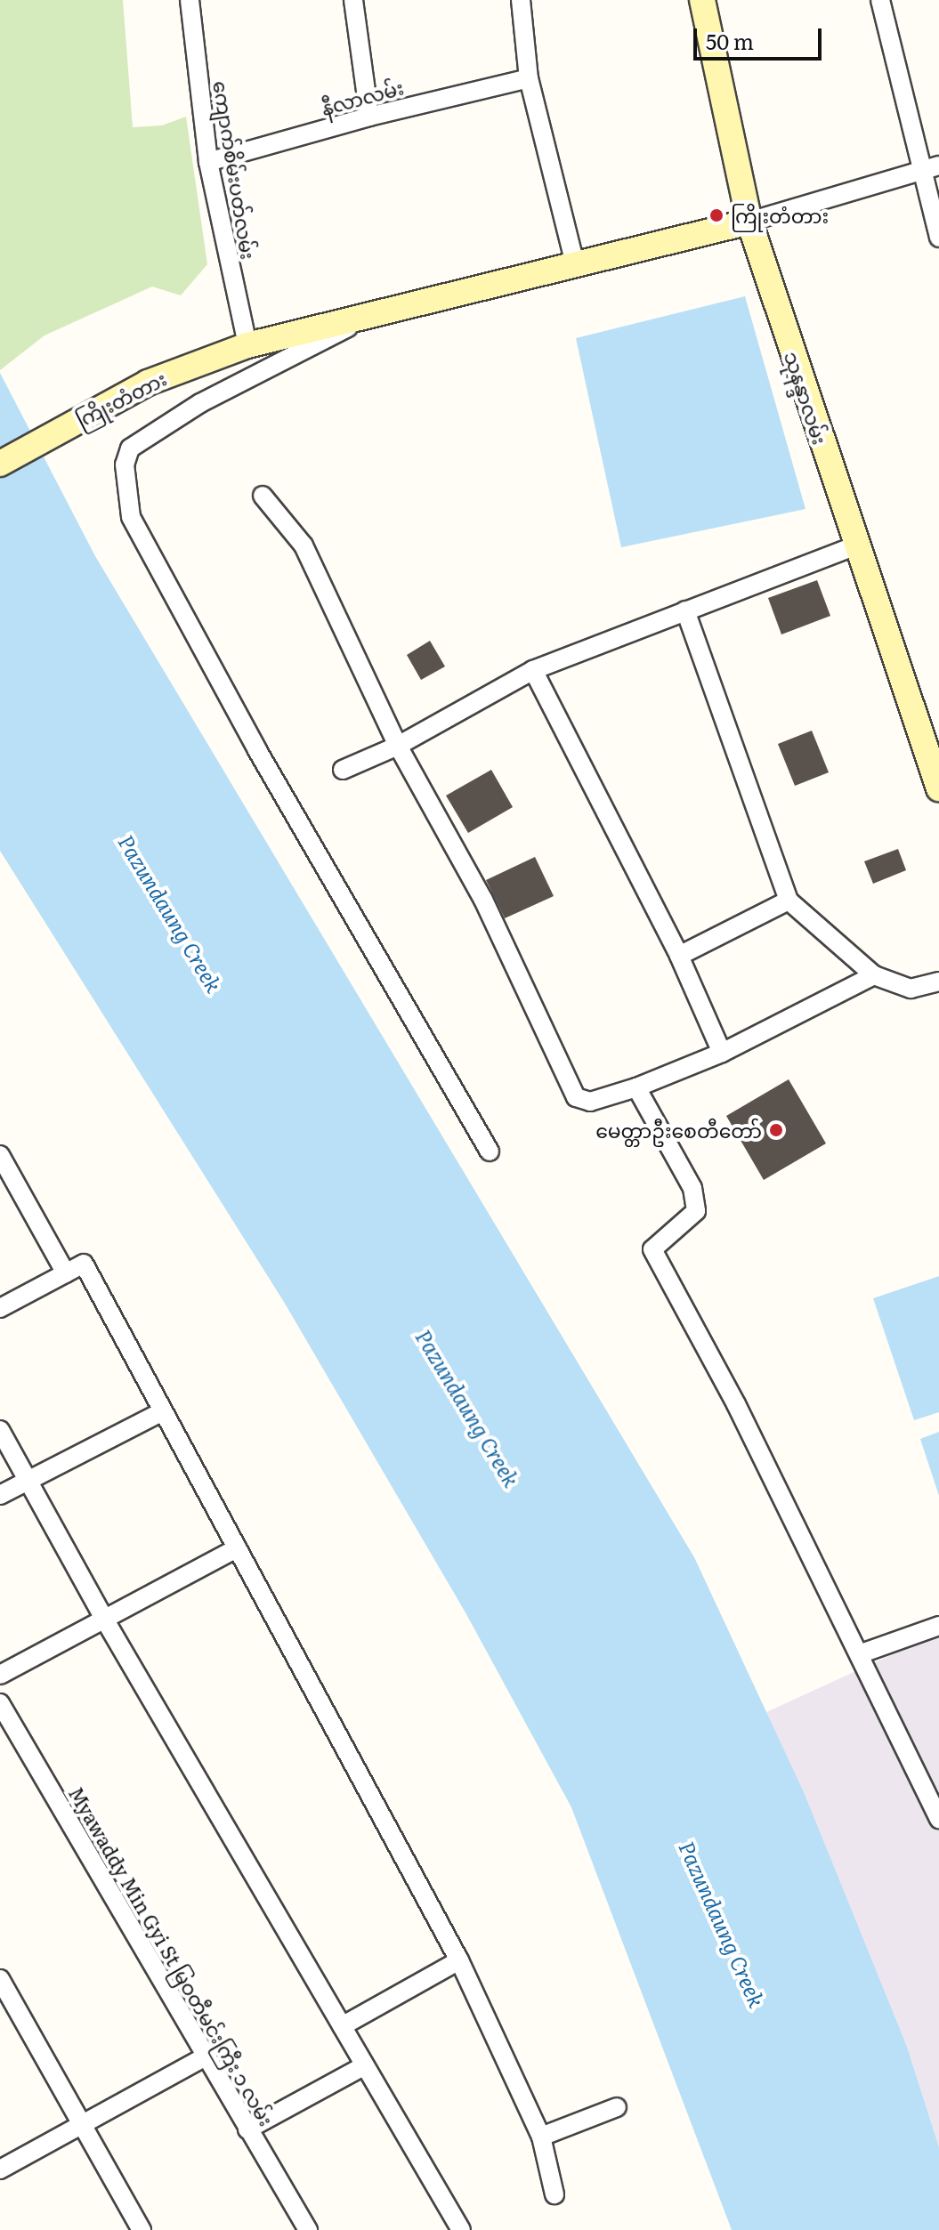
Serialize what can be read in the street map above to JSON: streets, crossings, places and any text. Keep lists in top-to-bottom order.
{
  "streets": {
    "main road": ["သုနန္ဒာလမ်း", "ကြိုးတံတား"],
    "street": ["နီလာလမ်း", "ကျောက်စိမ်းပတ်လမ်း", "Myawaddy Min Gyi St မြဝတီမင်းကြီး ၁ လမ်း"]
  },
  "crossings": [
    ["နီလာလမ်း", "ကျောက်စိမ်းပတ်လမ်း"],
    ["ကျောက်စိမ်းပတ်လမ်း", "ကြိုးတံတား"],
    ["သုနန္ဒာလမ်း", "ကြိုးတံတား"]
  ],
  "water": ["Pazundaung Creek"],
  "places": ["ကြိုးတံတား", "မေတ္တာဦးစေတီတော်"],
  "scale_bar": "50 m"
}
